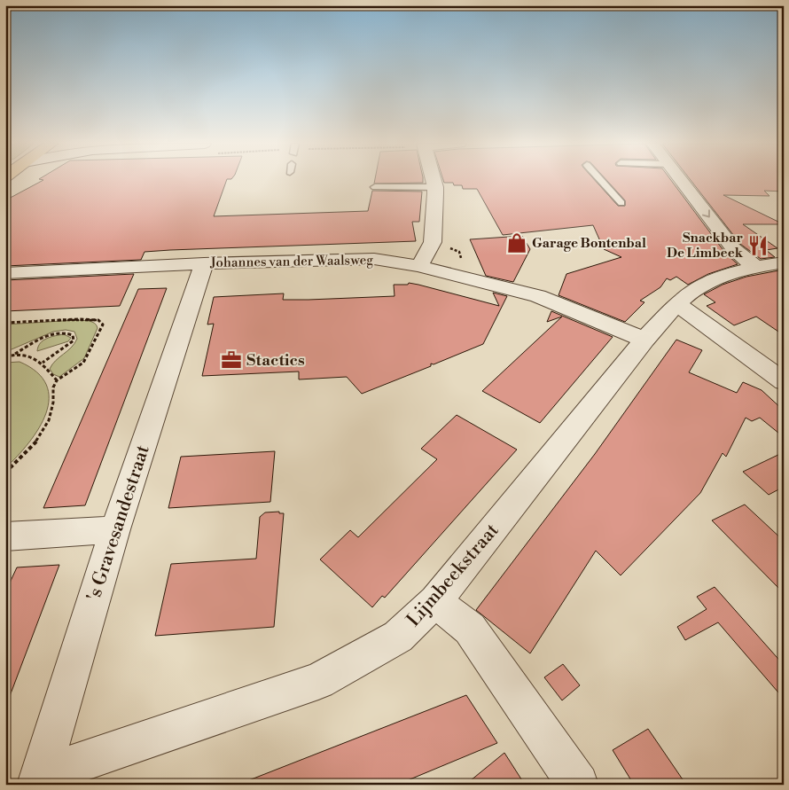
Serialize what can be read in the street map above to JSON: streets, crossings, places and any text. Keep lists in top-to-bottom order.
{
  "streets": {
    "street": ["Johannes van der Waalsweg", "'s Gravesandestraat", "Lijmbeekstraat"]
  },
  "crossings": [
    ["Johannes van der Waalsweg", "'s Gravesandestraat"],
    ["Johannes van der Waalsweg", "Lijmbeekstraat"],
    ["'s Gravesandestraat", "Lijmbeekstraat"]
  ],
  "places": {
    "shop": ["Garage Bontenbal"],
    "restaurant": ["Snackbar De Limbeek"],
    "office": ["Stactics"]
  }
}
